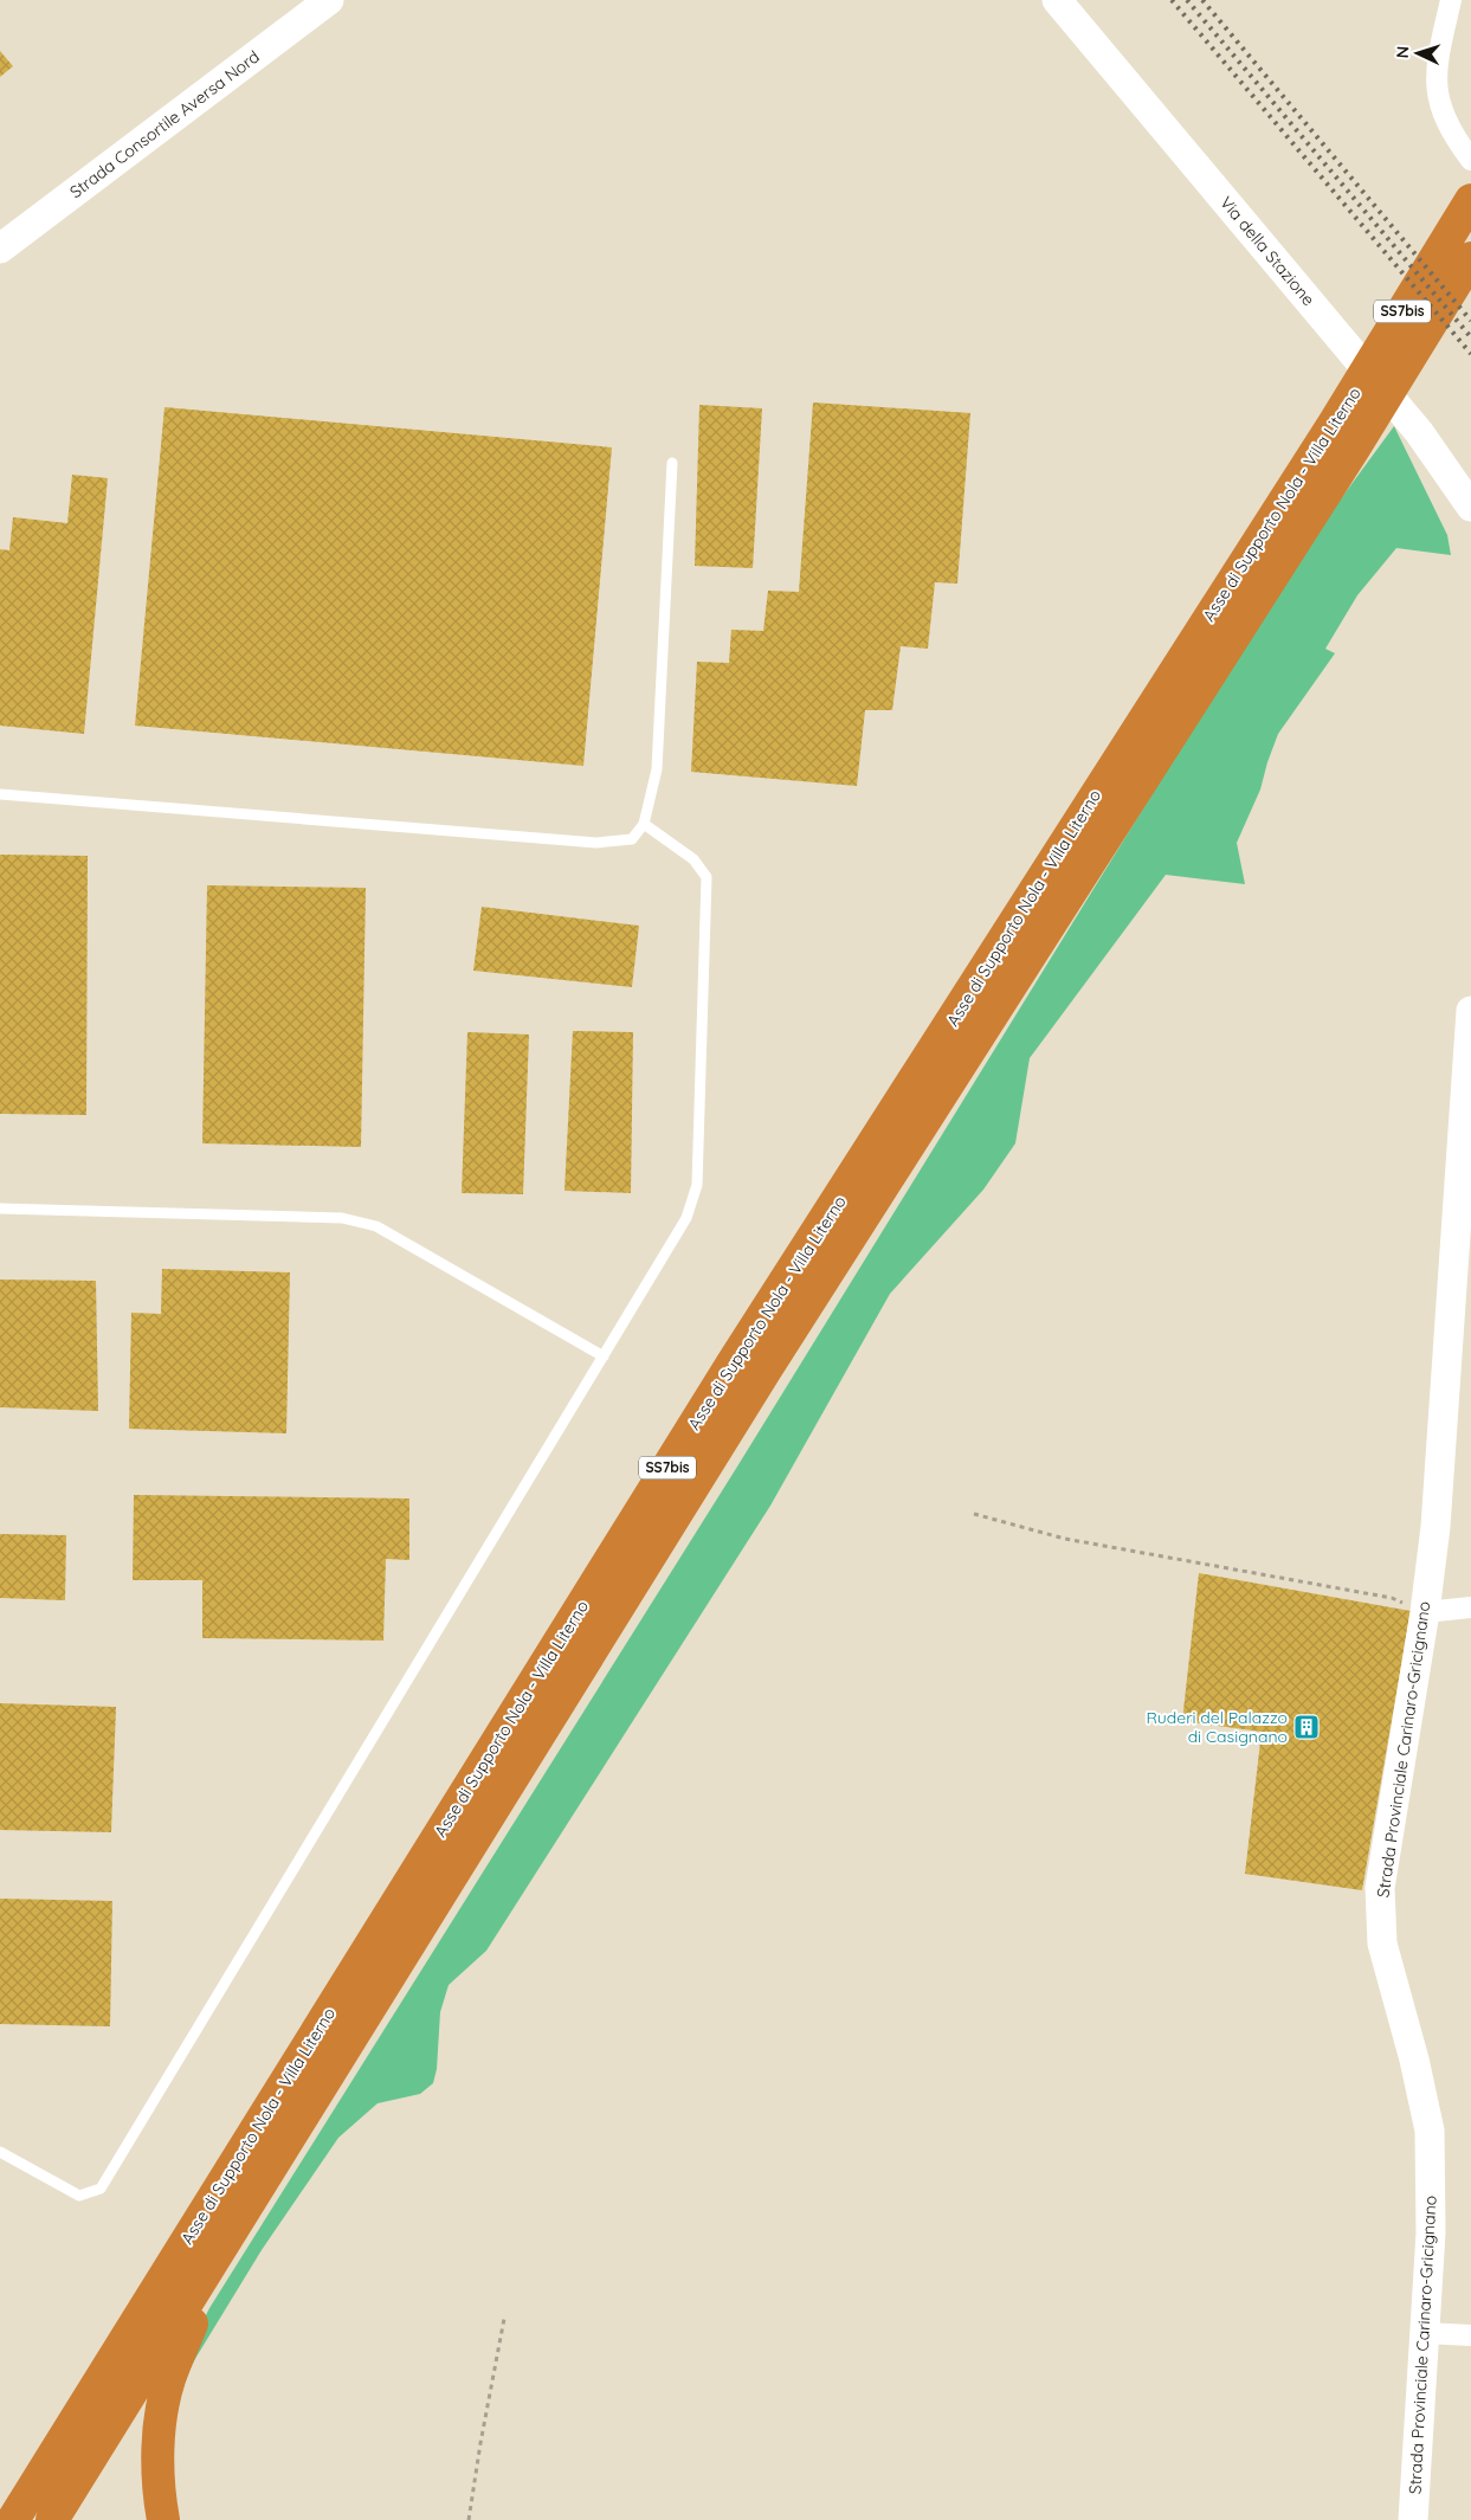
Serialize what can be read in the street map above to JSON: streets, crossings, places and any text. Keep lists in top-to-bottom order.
{
  "streets": {
    "highway": ["SS7bis", "Asse di Supporto Nola - Villa Literno"],
    "street": ["Strada Consortile Aversa Nord", "Via della Stazione", "Strada Provinciale Carinaro-Gricignano"]
  },
  "places": {
    "building": ["Ruderi del Palazzo di Casignano"]
  },
  "north": "left"
}
